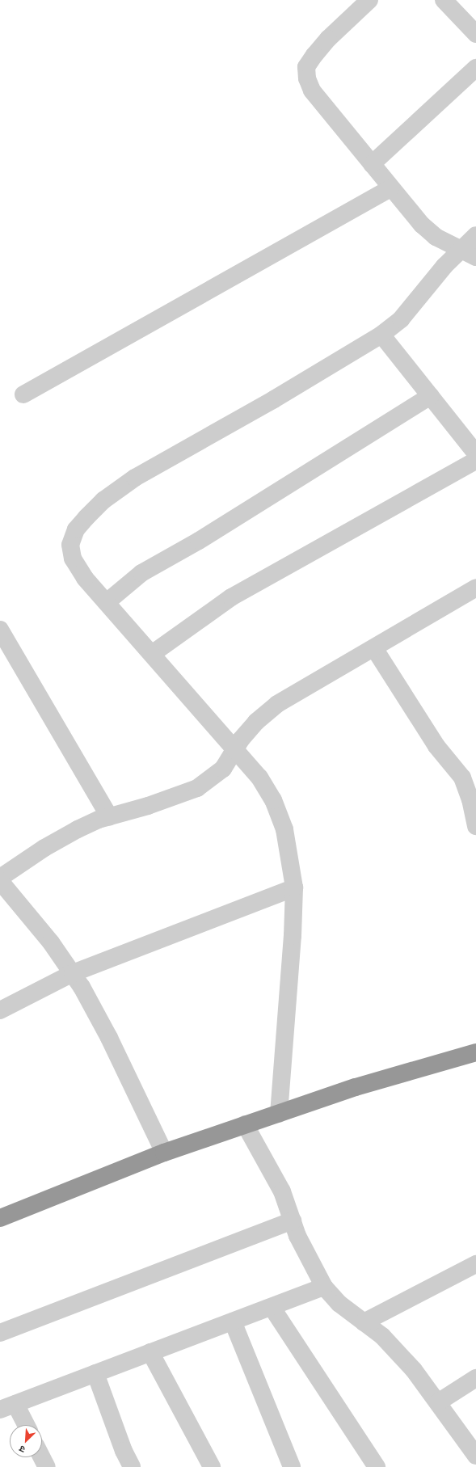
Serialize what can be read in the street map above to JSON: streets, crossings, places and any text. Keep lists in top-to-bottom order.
{
  "north": "bottom left"
}
